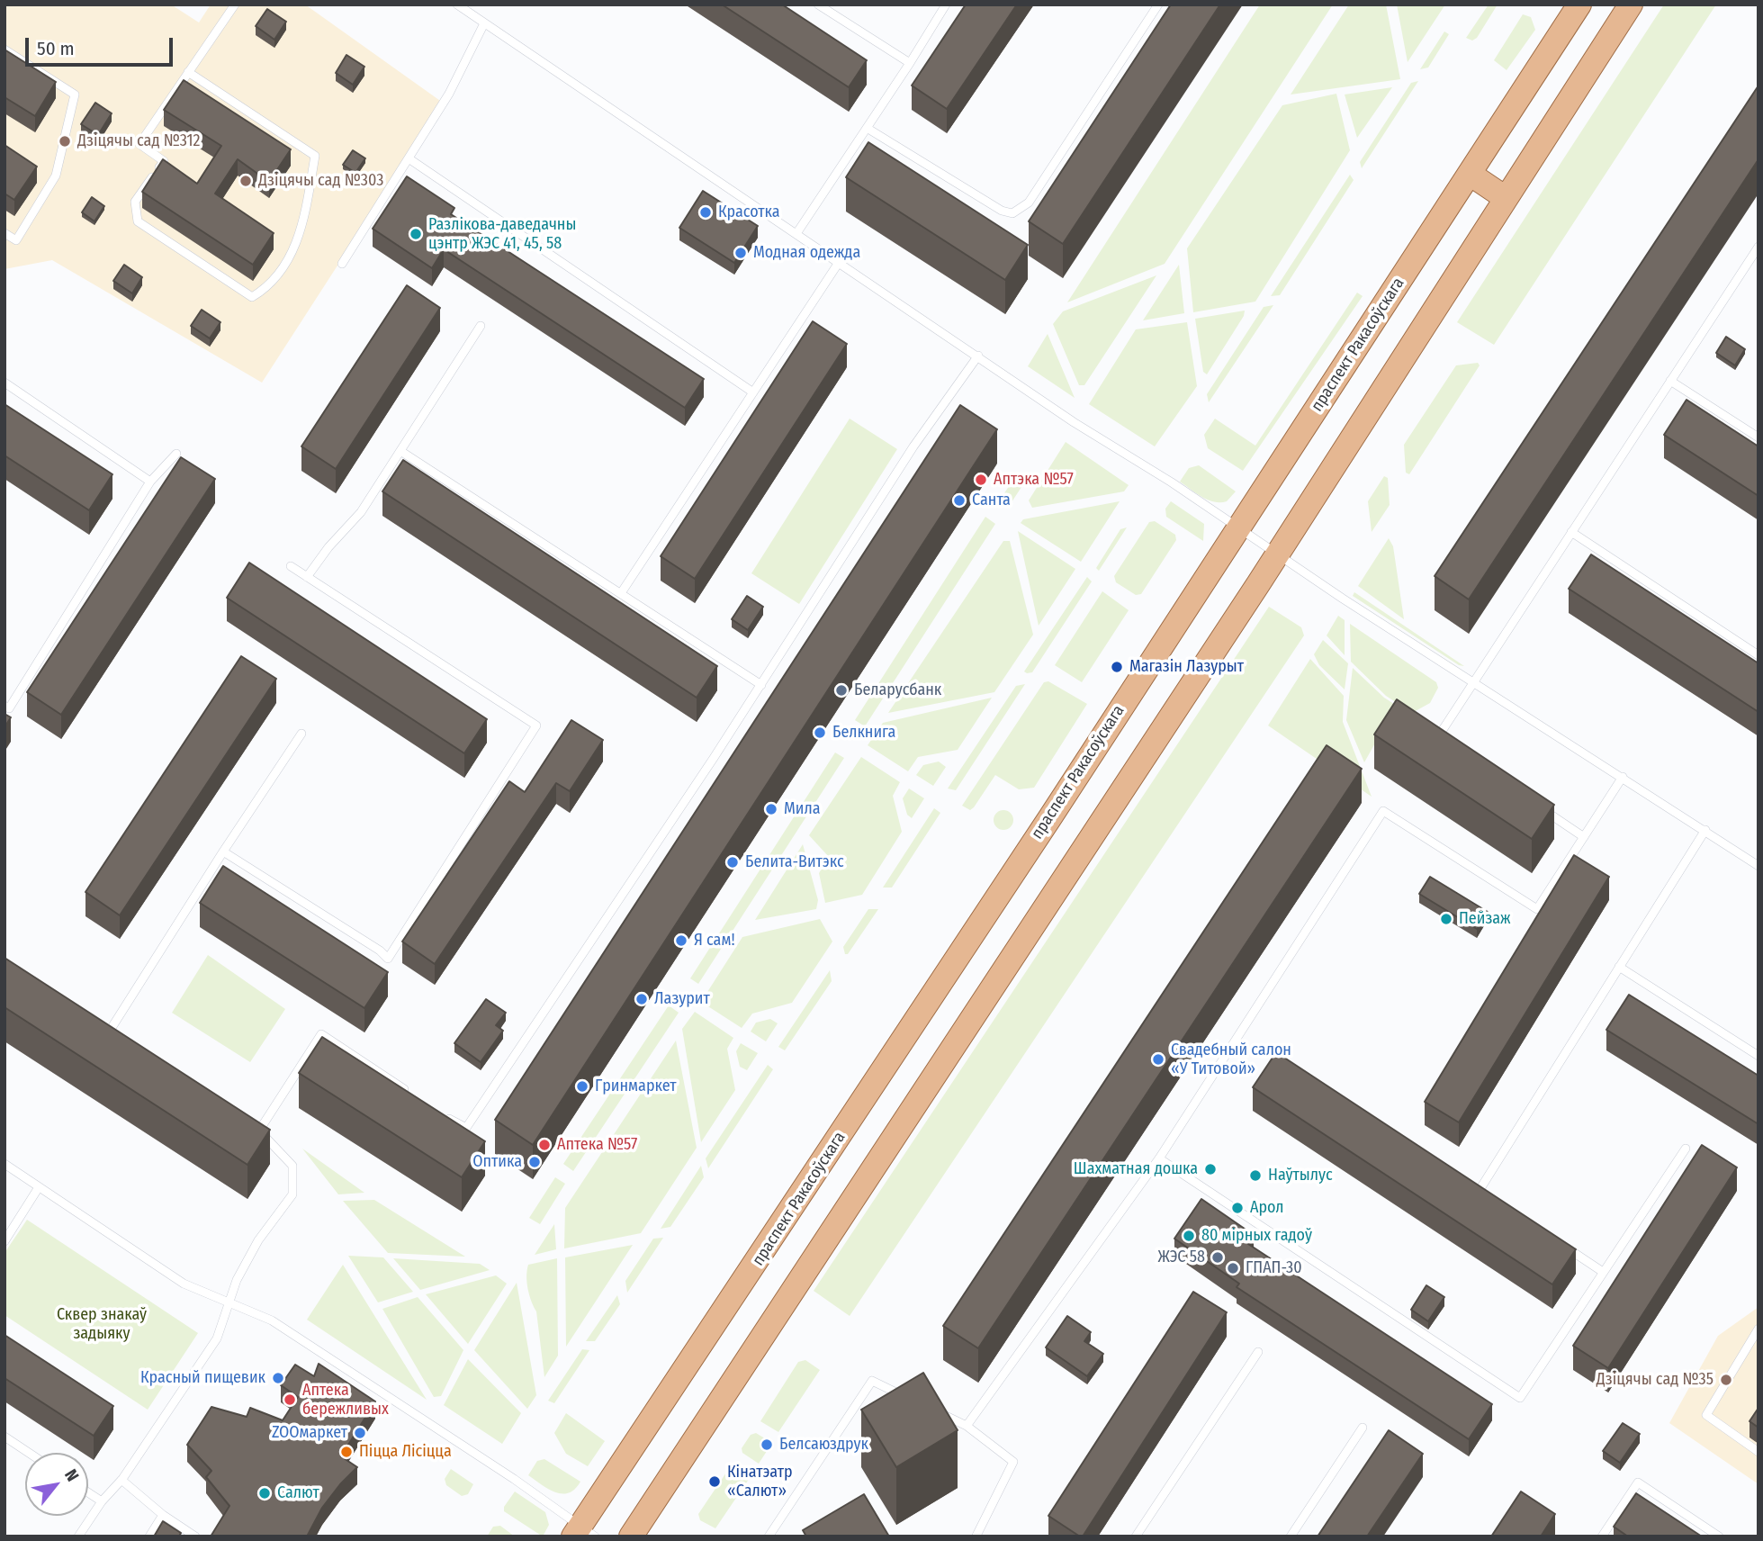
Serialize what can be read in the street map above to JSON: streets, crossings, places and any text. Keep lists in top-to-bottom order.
{
  "streets": {
    "main road": ["праспект Ракасоўскага"]
  },
  "parks": ["Сквер знакаў задыяку"],
  "places": [
    "Дзіцячы сад №312",
    "Дзіцячы сад №303",
    "Красотка",
    "Разлікова-даведачны цэнтр ЖЭС 41, 45, 58",
    "Модная одежда",
    "Аптэка №57",
    "Санта",
    "Магазін Лазурыт",
    "Беларусбанк",
    "Белкнига",
    "Мила",
    "Белита-Витэкс",
    "Пейзаж",
    "Я сам!",
    "Лазурит",
    "Свадебный салон «У Титовой»",
    "Гринмаркет",
    "Аптека №57",
    "Оптика",
    "Шахматная дошка",
    "Наўтылус",
    "Арол",
    "80 мірных гадоў",
    "ЖЭС 58",
    "ГПАП-30",
    "Красный пищевик",
    "Дзіцячы сад №35",
    "Аптека бережливых",
    "ZOOмаркет",
    "Белсаюздрук",
    "Піцца Лісіцца",
    "Кінатэатр «Салют»",
    "Салют"
  ],
  "scale_bar": "50 m",
  "north": "top right"
}
